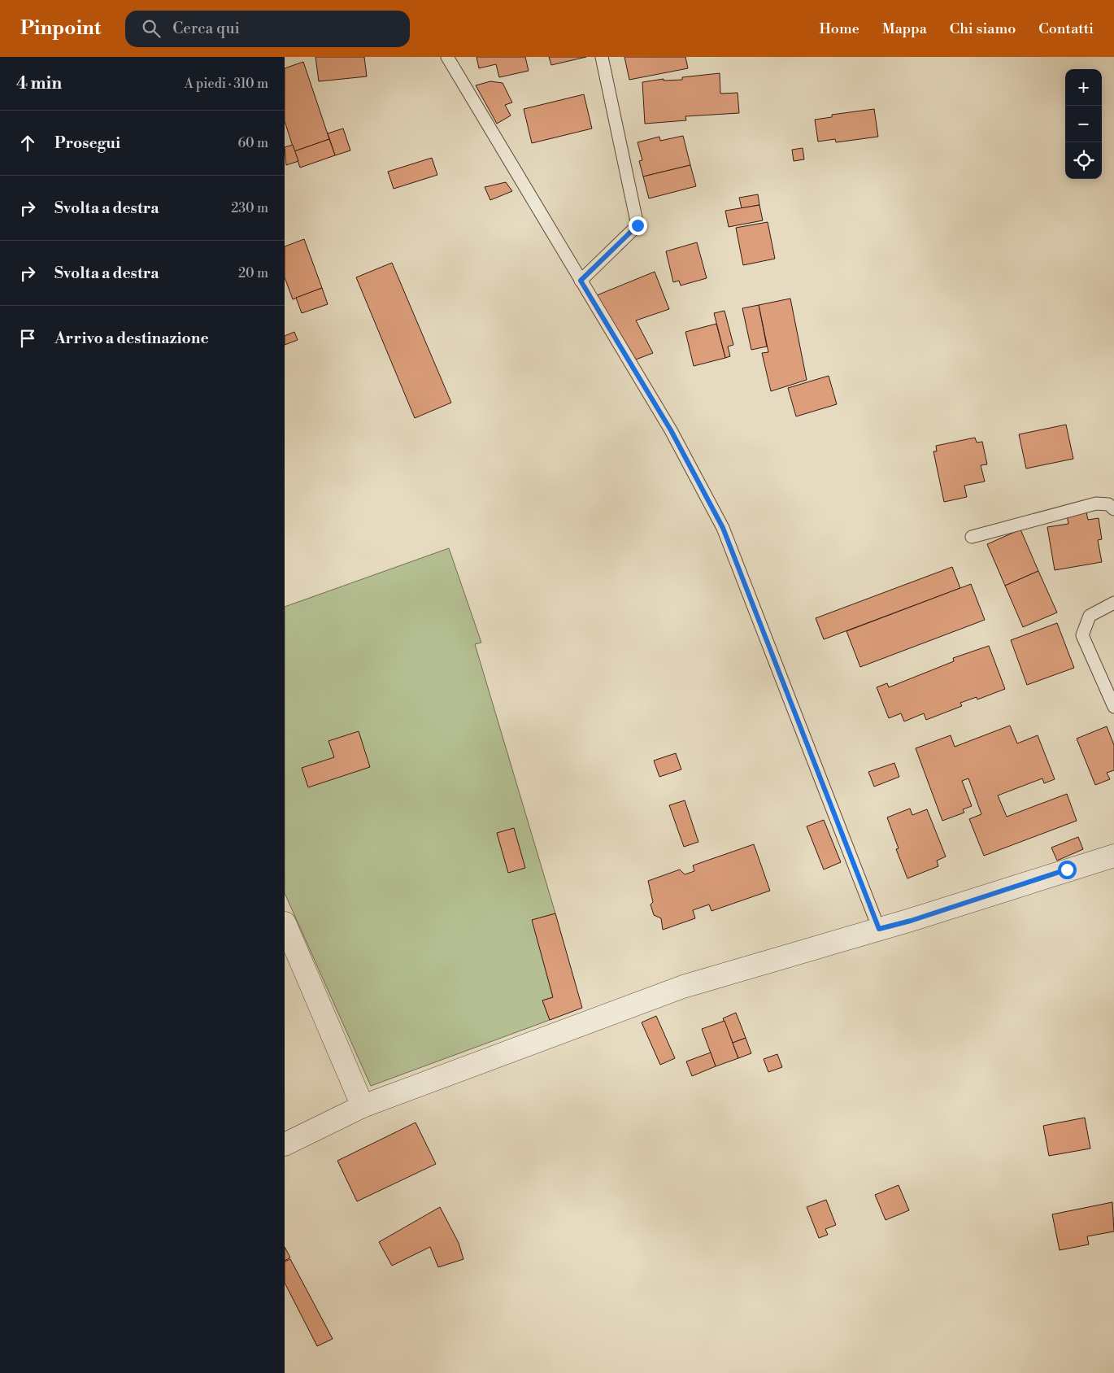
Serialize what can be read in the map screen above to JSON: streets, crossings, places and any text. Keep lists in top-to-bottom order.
{
  "page": {
    "header": "Pinpoint",
    "search": "Cerca qui",
    "nav": [
      "Home",
      "Mappa",
      "Chi siamo",
      "Contatti"
    ],
    "heading": ["4 min", "A piedi · 310 m"],
    "map_buttons": ["+", "−"],
    "list": [
      ["Prosegui", "60 m"],
      ["Svolta a destra", "230 m"],
      ["Svolta a destra", "20 m"],
      "Arrivo a destinazione"
    ]
  }
}
